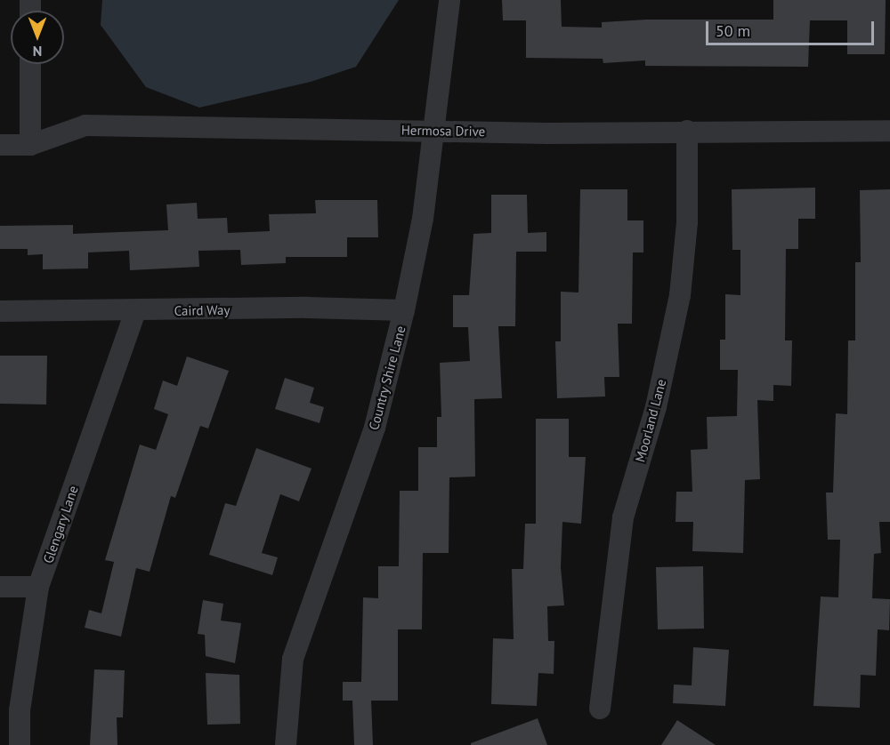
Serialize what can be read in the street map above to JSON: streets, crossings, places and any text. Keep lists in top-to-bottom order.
{
  "streets": {
    "street": [
      "Hermosa Drive",
      "Caird Way",
      "Country Shire Lane",
      "Moorland Lane",
      "Glengary Lane"
    ]
  },
  "crossings": [
    ["Hermosa Drive", "Country Shire Lane"],
    ["Hermosa Drive", "Moorland Lane"],
    ["Caird Way", "Country Shire Lane"],
    ["Caird Way", "Glengary Lane"]
  ],
  "scale_bar": "50 m",
  "north": "bottom"
}
